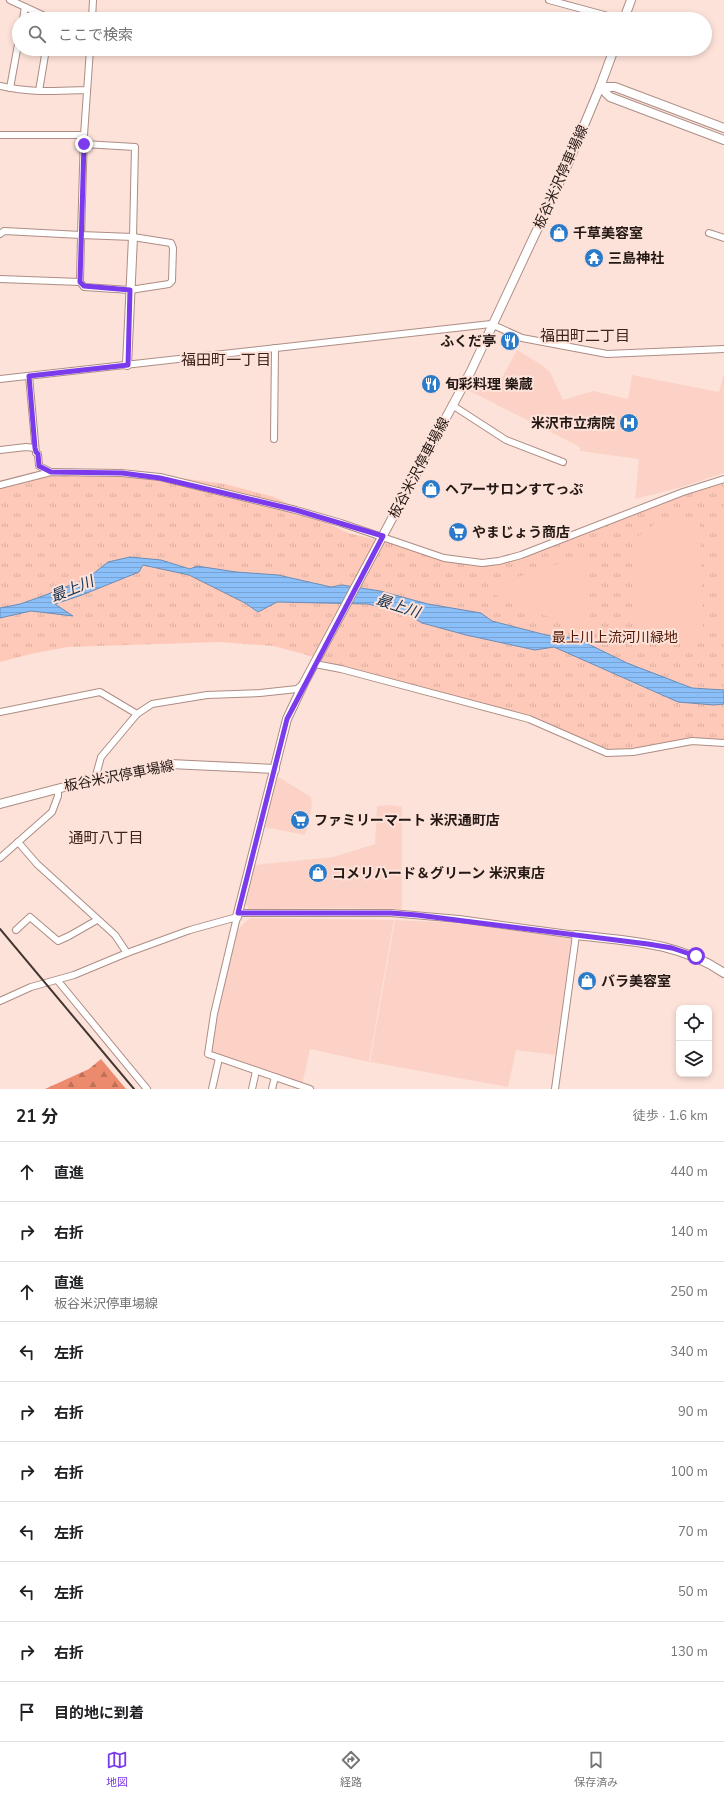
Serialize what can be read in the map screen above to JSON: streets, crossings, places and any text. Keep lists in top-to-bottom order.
{
  "streets": {
    "main road": ["板谷米沢停車場線"]
  },
  "districts": ["福田町二丁目", "福田町一丁目", "通町八丁目"],
  "water": ["最上川"],
  "parks": ["最上川上流河川緑地"],
  "places": {
    "shop": [
      "千草美容室",
      "ヘアーサロンすてっぷ",
      "コメリハード＆グリーン 米沢東店",
      "バラ美容室"
    ],
    "temple": ["三島神社"],
    "restaurant": ["ふくだ亭", "旬彩料理 樂蔵"],
    "hospital": ["米沢市立病院"],
    "supermarket": ["やまじょう商店", "ファミリーマート 米沢通町店"]
  },
  "page": {
    "search": "ここで検索",
    "heading": ["21 分", "徒歩 · 1.6 km"],
    "list": [
      ["直進", "440 m"],
      ["右折", "140 m"],
      ["直進", "板谷米沢停車場線", "250 m"],
      ["左折", "340 m"],
      ["右折", "90 m"],
      ["右折", "100 m"],
      ["左折", "70 m"],
      ["左折", "50 m"],
      ["右折", "130 m"],
      "目的地に到着"
    ],
    "nav": ["地図", "経路", "保存済み"]
  }
}
